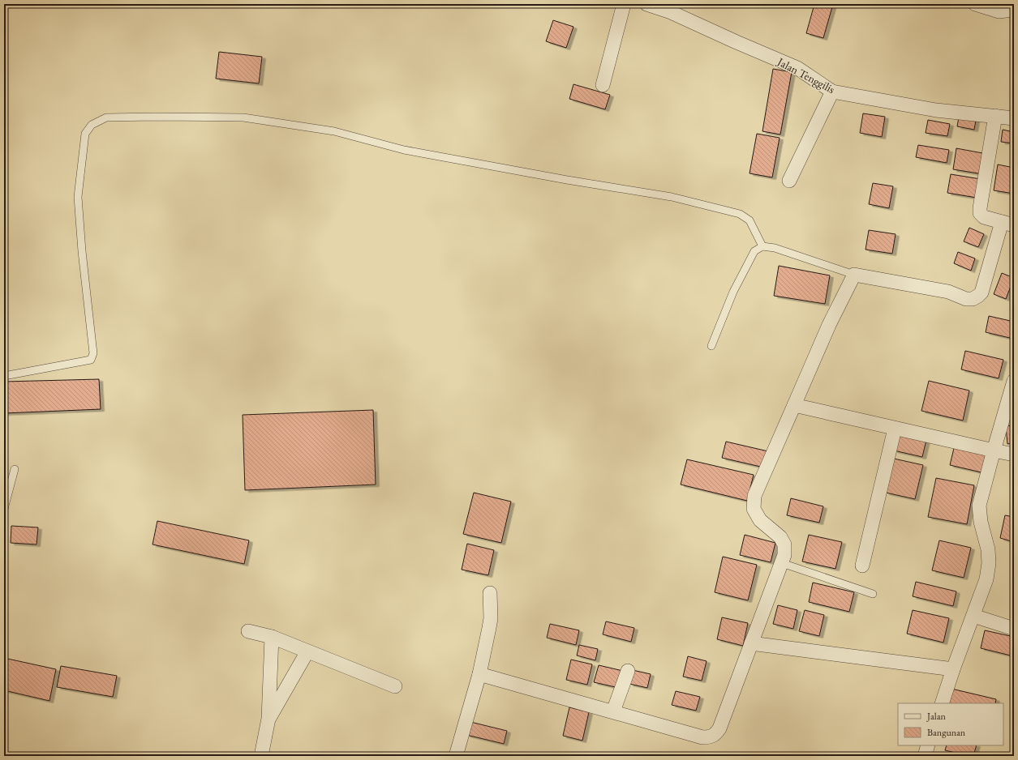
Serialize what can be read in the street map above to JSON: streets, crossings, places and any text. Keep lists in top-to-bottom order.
{
  "streets": {
    "street": ["Jalan Tenggilis"]
  },
  "legend": ["Jalan", "Bangunan"]
}
